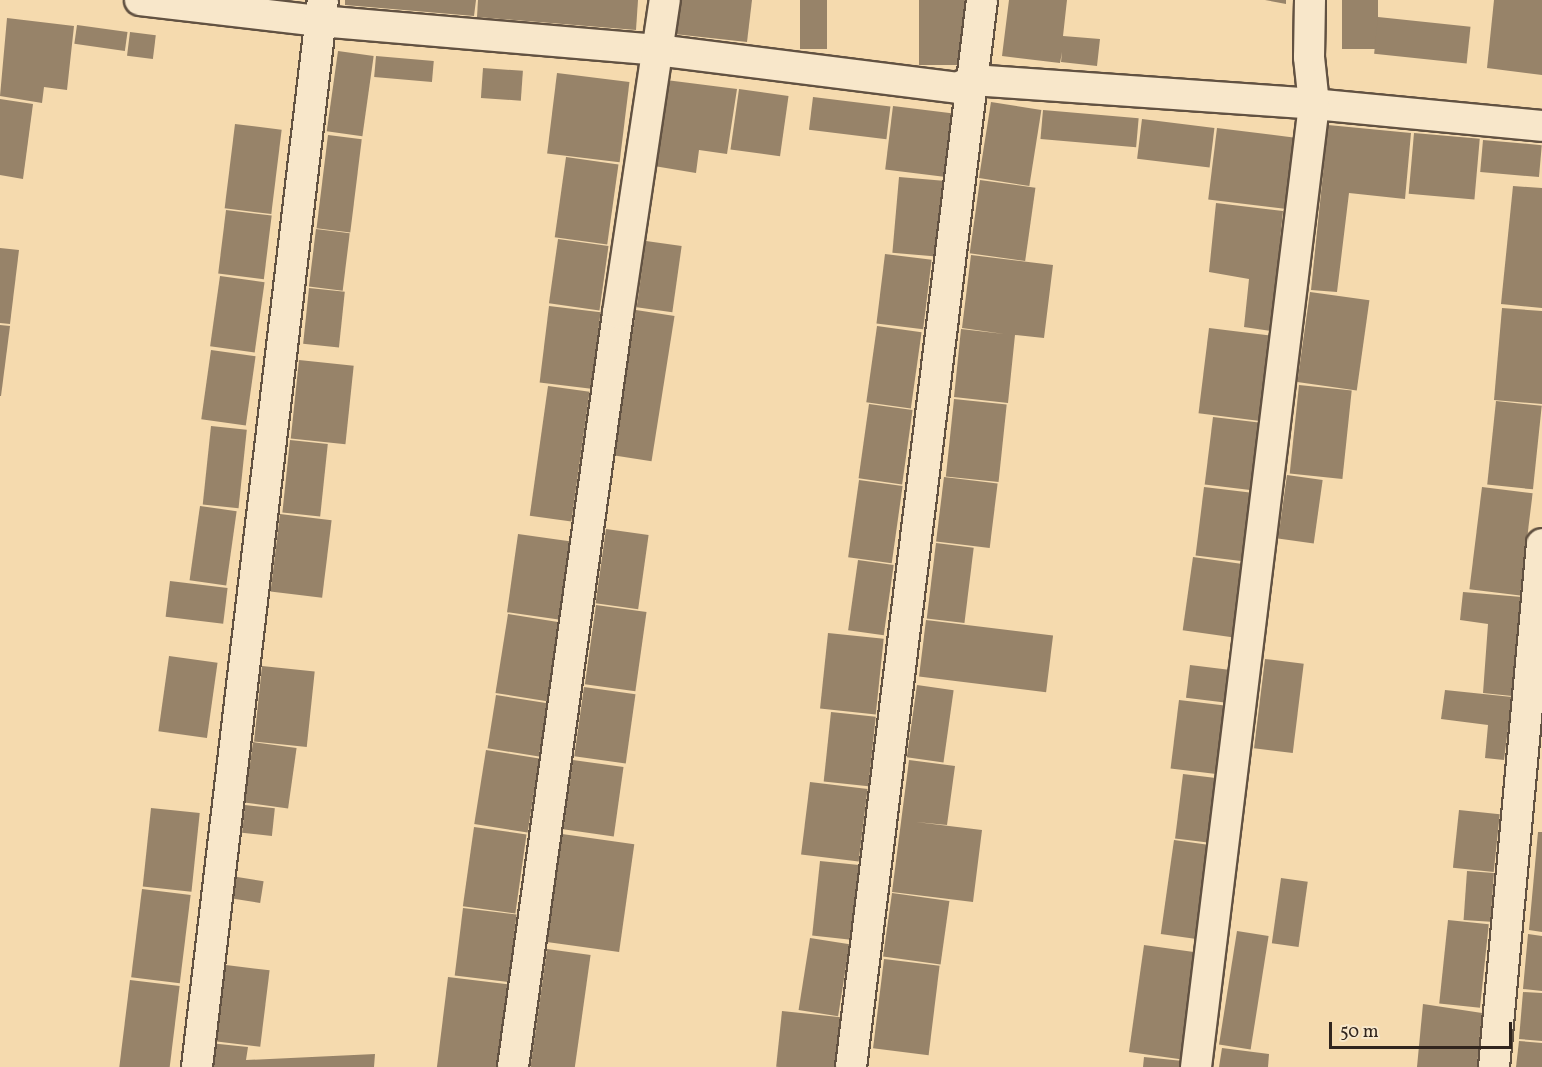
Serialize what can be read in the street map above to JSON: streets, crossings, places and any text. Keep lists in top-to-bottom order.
{
  "scale_bar": "50 m"
}
